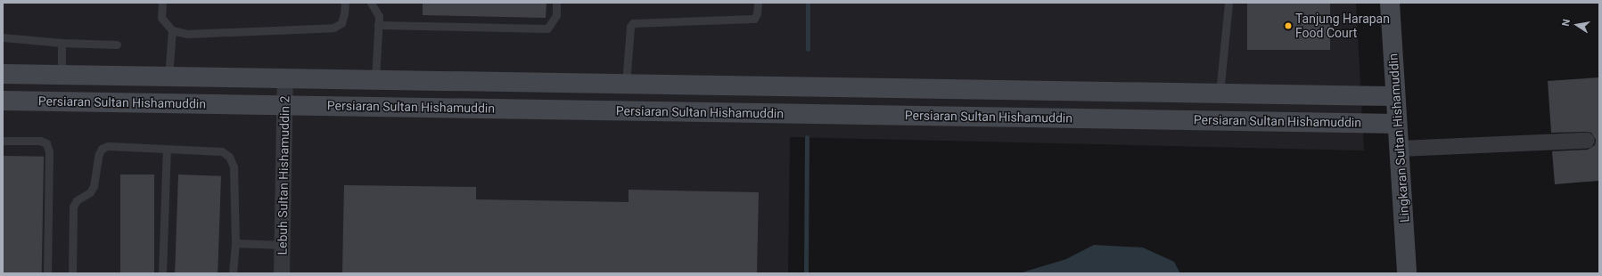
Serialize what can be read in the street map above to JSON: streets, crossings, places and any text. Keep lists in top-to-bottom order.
{
  "streets": {
    "street": ["Persiaran Sultan Hishamuddin", "Lingkaran Sultan Hishamuddin", "Lebuh Sultan Hishamuddin 2"]
  },
  "crossings": [
    ["Persiaran Sultan Hishamuddin", "Lingkaran Sultan Hishamuddin"],
    ["Persiaran Sultan Hishamuddin", "Lebuh Sultan Hishamuddin 2"]
  ],
  "places": ["Tanjung Harapan Food Court"],
  "north": "left"
}
